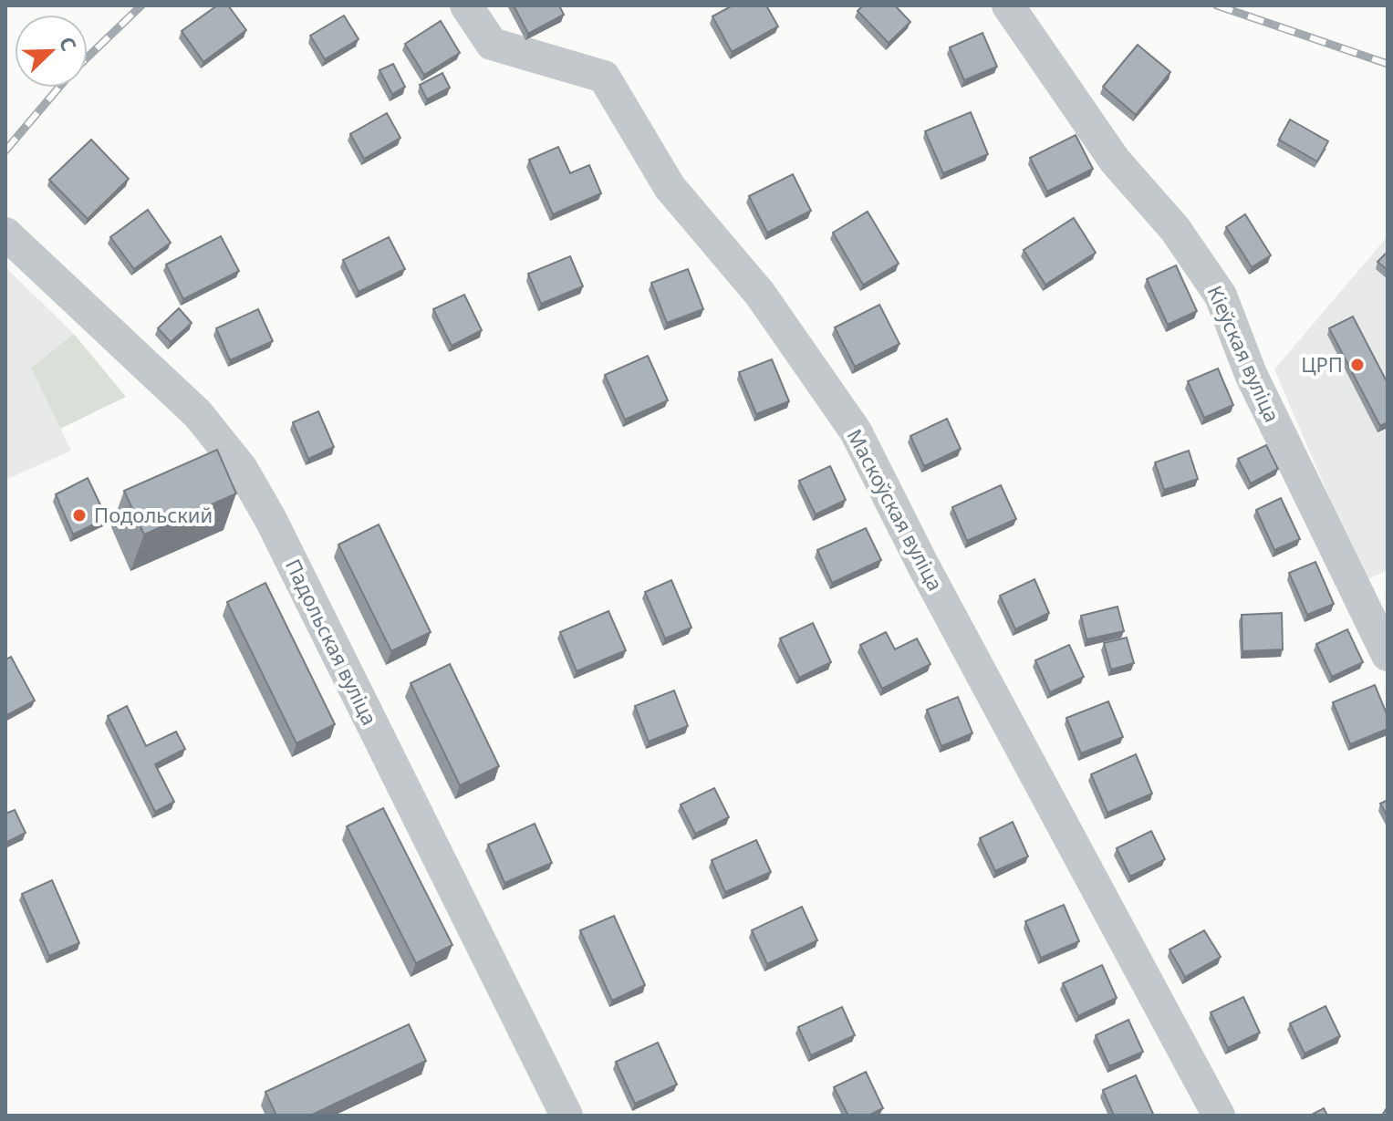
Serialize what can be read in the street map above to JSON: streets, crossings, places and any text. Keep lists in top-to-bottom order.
{
  "streets": {
    "street": ["Кіеўская вуліца", "Маскоўская вуліца", "Падольская вуліца"]
  },
  "places": ["ЦРП", "Подольский"],
  "north": "top right"
}
